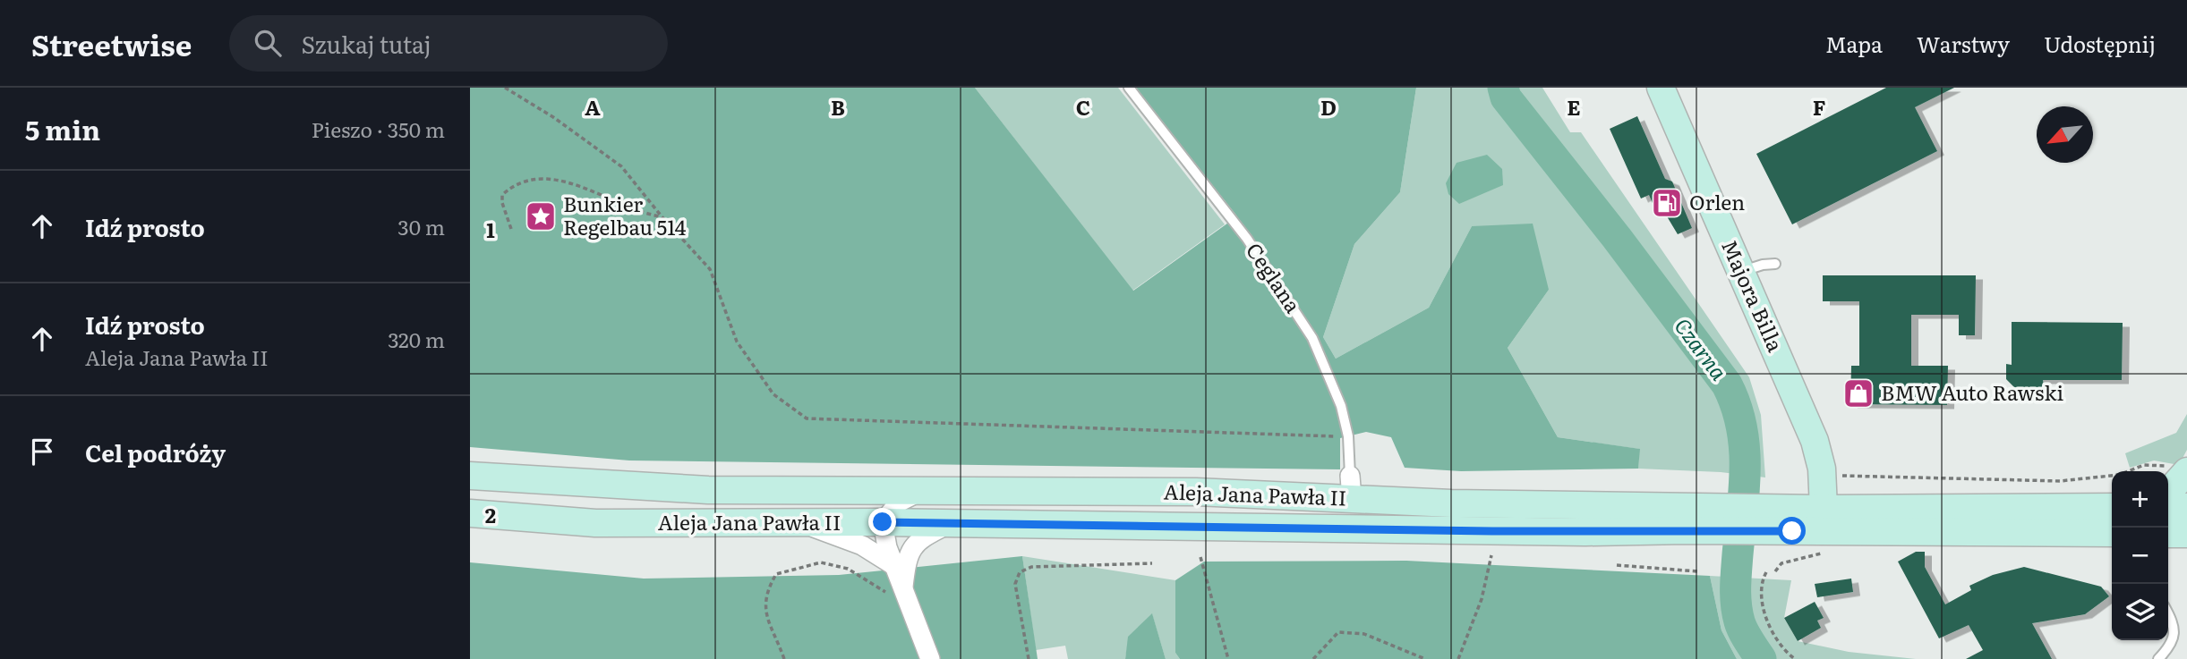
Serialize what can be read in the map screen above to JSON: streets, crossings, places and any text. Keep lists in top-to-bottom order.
{
  "streets": {
    "main road": ["Majora Billa", "Aleja Jana Pawła II"],
    "lane": ["Ceglana"]
  },
  "crossings": [
    ["Ceglana", "Aleja Jana Pawła II"]
  ],
  "water": ["Czarna"],
  "places": {
    "fuel station": ["Orlen"],
    "place": ["Bunkier Regelbau 514"],
    "shop": ["BMW Auto Rawski"]
  },
  "north": "bottom left",
  "page": {
    "header": "Streetwise",
    "search": "Szukaj tutaj",
    "nav": ["Mapa", "Warstwy", "Udostępnij"],
    "heading": ["5 min", "Pieszo · 350 m"],
    "list": [
      ["Idź prosto", "30 m"],
      ["Idź prosto", "Aleja Jana Pawła II", "320 m"],
      "Cel podróży"
    ],
    "map_buttons": ["+", "−"]
  },
  "grid": {
    "columns": [
      "A",
      "B",
      "C",
      "D",
      "E",
      "F"
    ],
    "rows": ["1", "2"]
  }
}
